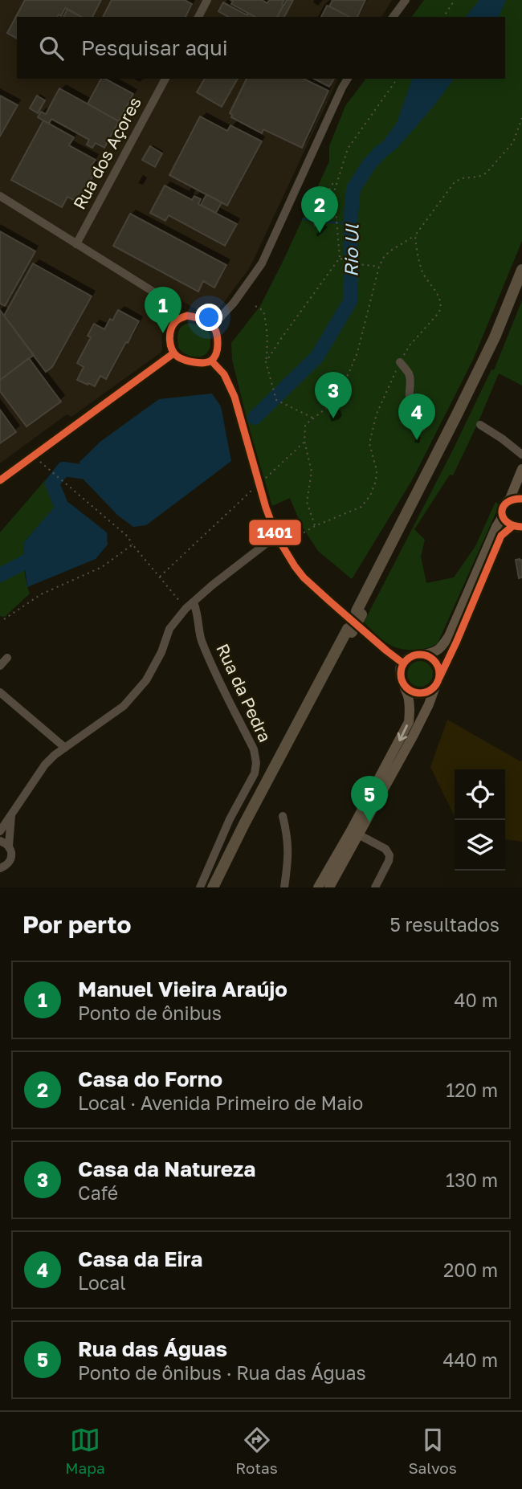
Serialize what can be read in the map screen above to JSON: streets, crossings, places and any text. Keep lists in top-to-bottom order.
{
  "streets": {
    "street": ["Rua dos Açores", "Rua da Pedra"]
  },
  "water": ["Rio Ul"],
  "lines": ["transit line 1401"],
  "page": {
    "search": "Pesquisar aqui",
    "pins": [
      "2",
      "1",
      "3",
      "4",
      "5"
    ],
    "heading": ["Por perto", "5 resultados"],
    "list": [
      {
        "mark": "1",
        "name": "Manuel Vieira Araújo",
        "note": "Ponto de ônibus",
        "value": "40 m"
      },
      {
        "mark": "2",
        "name": "Casa do Forno",
        "note": "Local · Avenida Primeiro de Maio",
        "value": "120 m"
      },
      {
        "mark": "3",
        "name": "Casa da Natureza",
        "note": "Café",
        "value": "130 m"
      },
      {
        "mark": "4",
        "name": "Casa da Eira",
        "note": "Local",
        "value": "200 m"
      },
      {
        "mark": "5",
        "name": "Rua das Águas",
        "note": "Ponto de ônibus · Rua das Águas",
        "value": "440 m"
      }
    ],
    "nav": ["Mapa", "Rotas", "Salvos"]
  }
}
